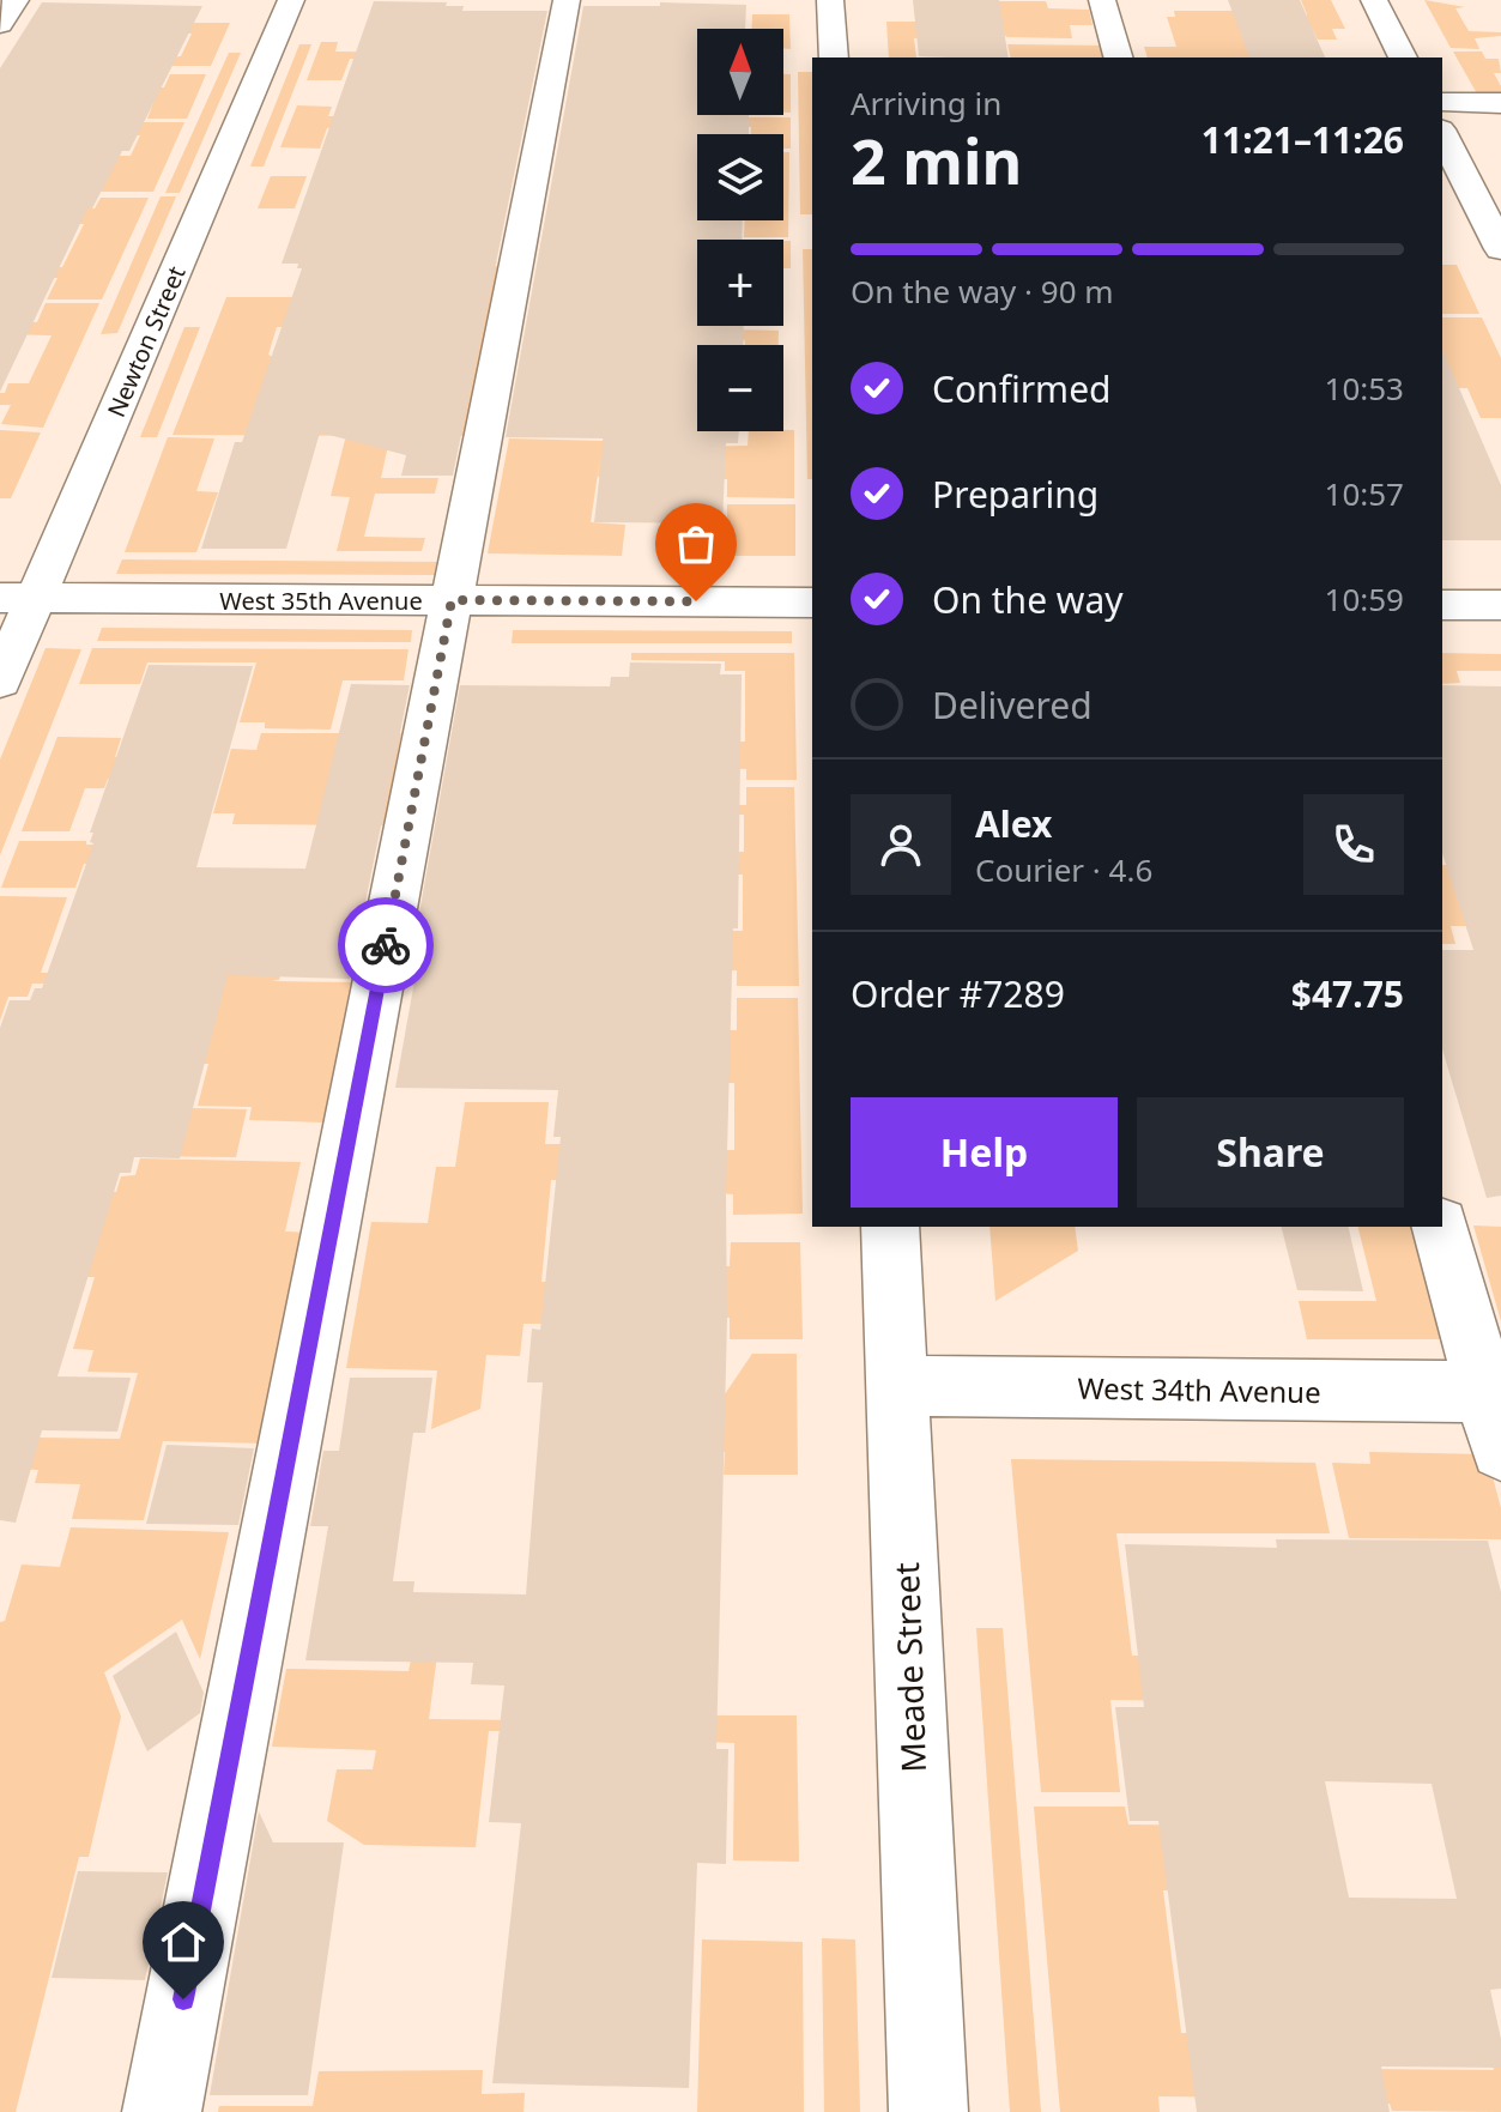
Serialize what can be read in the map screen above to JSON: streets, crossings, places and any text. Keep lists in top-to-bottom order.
{
  "streets": {
    "street": [
      "Newton Street",
      "West 35th Avenue",
      "West 34th Avenue",
      "Meade Street"
    ]
  },
  "crossings": [
    ["Newton Street", "West 35th Avenue"],
    ["West 34th Avenue", "Meade Street"]
  ],
  "north": "top",
  "page": {
    "map_buttons": ["+", "−"],
    "heading": ["2 min", "Arriving in", "11:21–11:26"],
    "panel": [
      "Alex",
      "Courier · 4.6",
      "Order #7289",
      "$47.75"
    ],
    "bar": "On the way · 90 m",
    "list": [
      ["Confirmed", "10:53"],
      ["Preparing", "10:57"],
      ["On the way", "10:59"],
      "Delivered"
    ],
    "buttons": ["Help", "Share"]
  }
}
